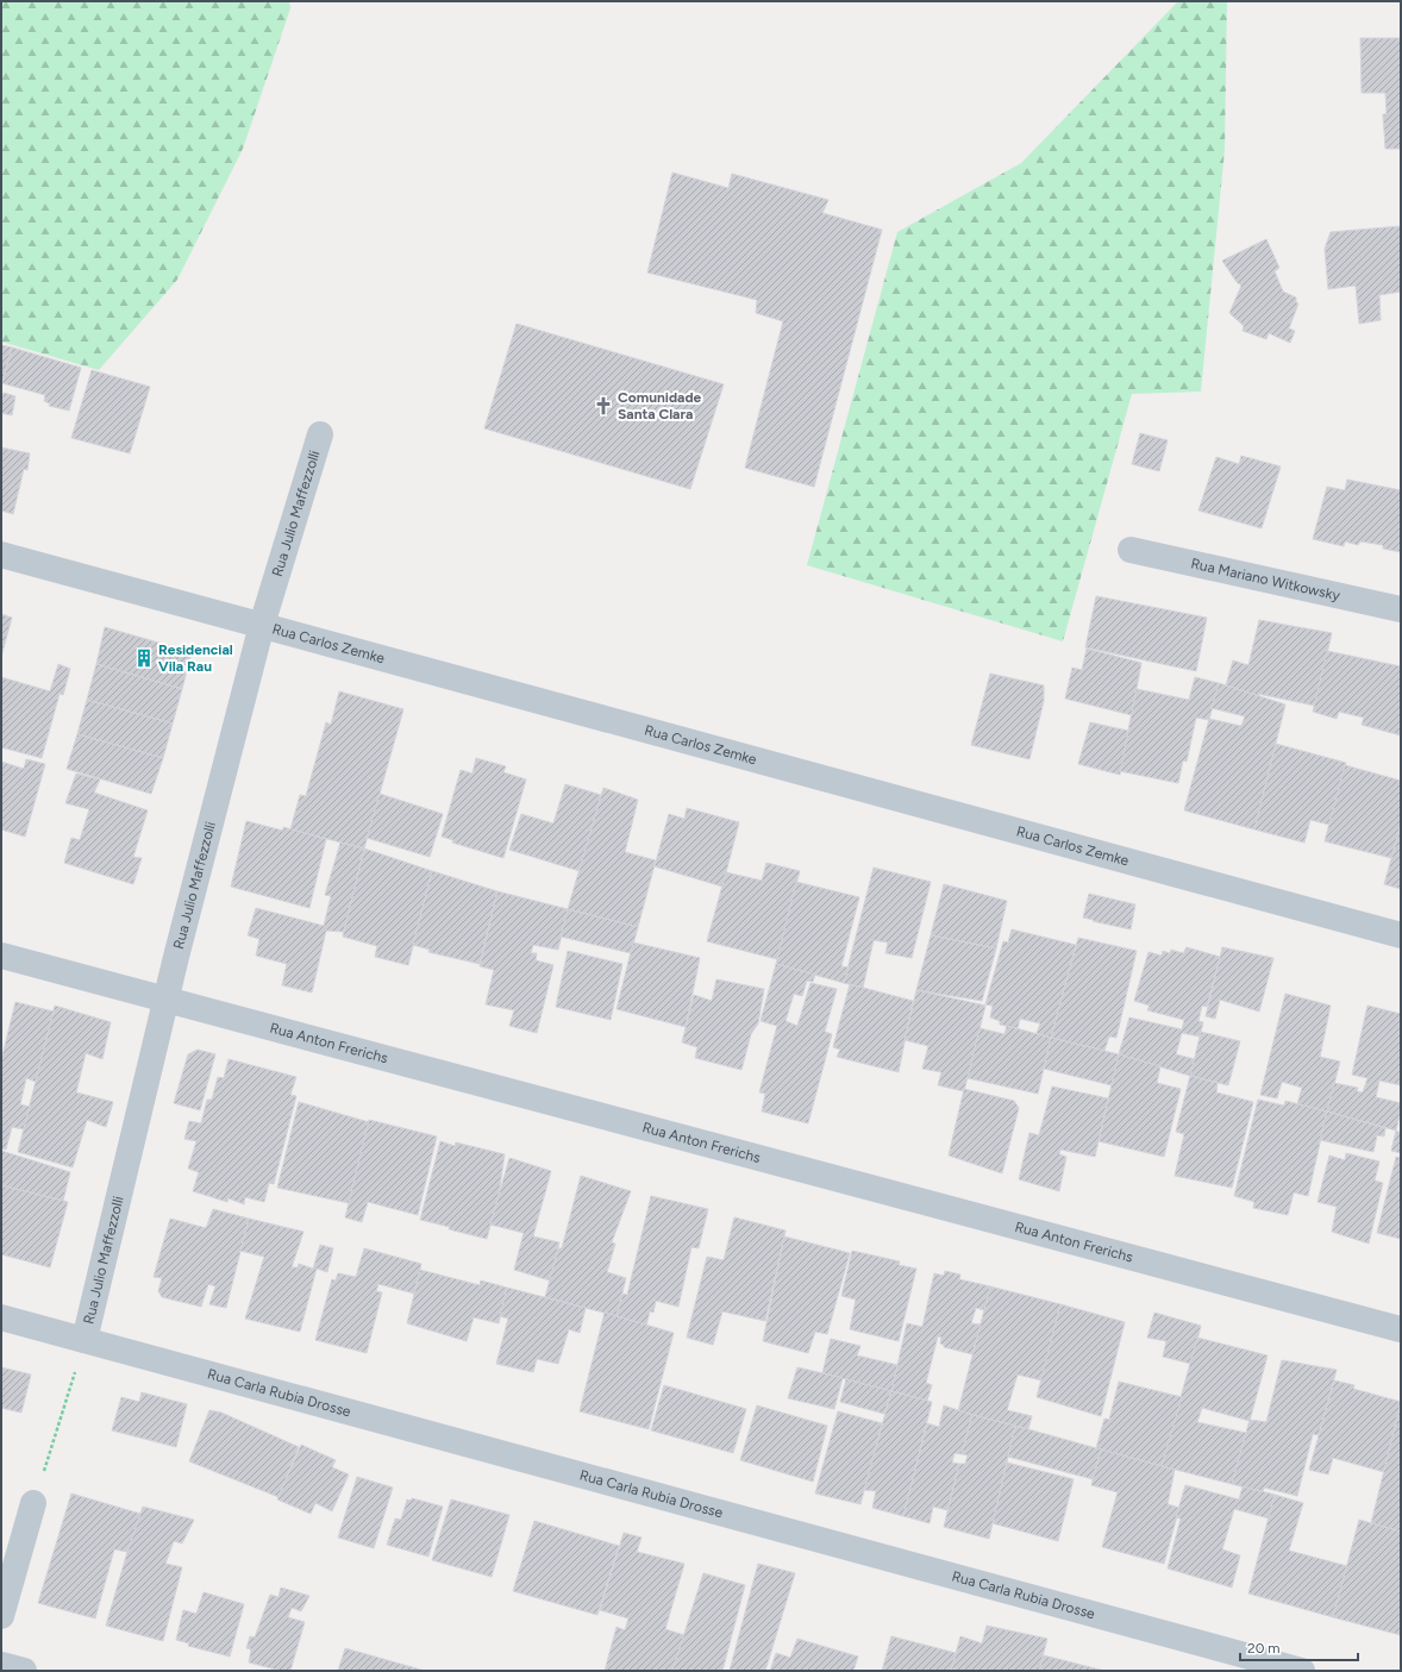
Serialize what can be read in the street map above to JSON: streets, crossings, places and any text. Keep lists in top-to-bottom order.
{
  "streets": {
    "street": [
      "Rua Julio Maffezzolli",
      "Rua Mariano Witkowsky",
      "Rua Carlos Zemke",
      "Rua Anton Frerichs",
      "Rua Carla Rubia Drosse"
    ]
  },
  "crossings": [
    ["Rua Julio Maffezzolli", "Rua Carlos Zemke"],
    ["Rua Julio Maffezzolli", "Rua Anton Frerichs"],
    ["Rua Julio Maffezzolli", "Rua Carla Rubia Drosse"]
  ],
  "places": {
    "church": ["Comunidade Santa Clara"],
    "building": ["Residencial Vila Rau"]
  },
  "scale_bar": "20 m"
}
